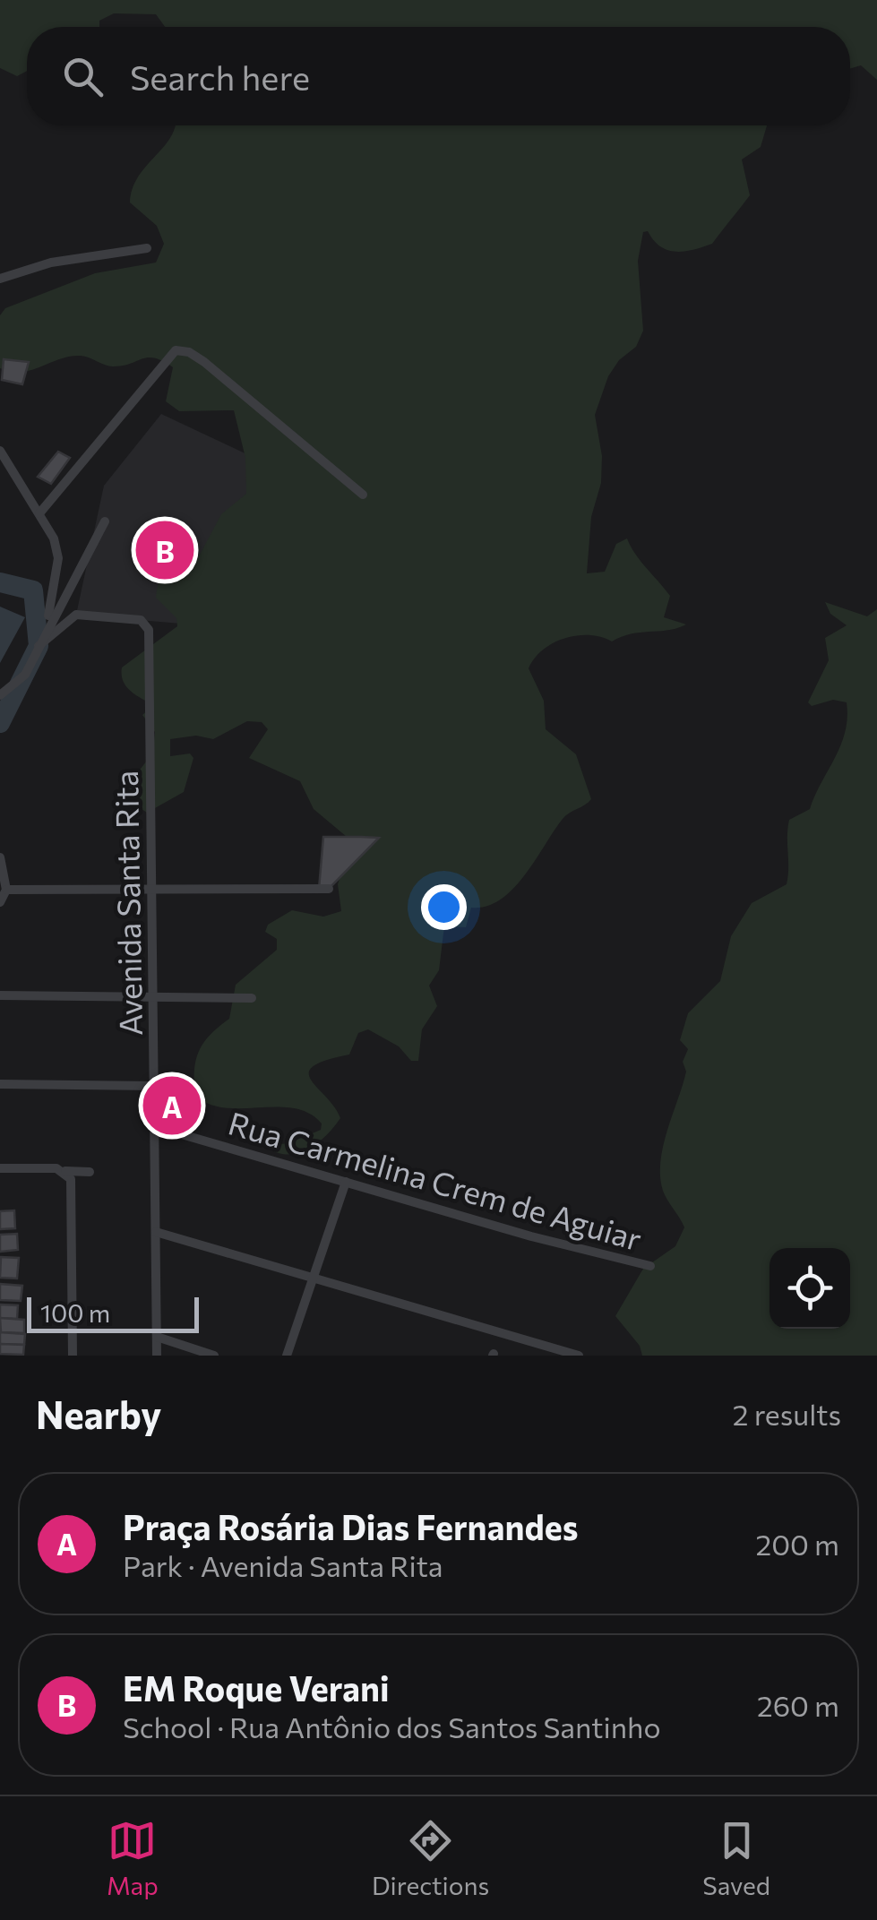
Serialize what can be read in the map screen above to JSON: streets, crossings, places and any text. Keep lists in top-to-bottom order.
{
  "streets": {
    "street": ["Avenida Santa Rita", "Rua Carmelina Crem de Aguiar"]
  },
  "crossings": [
    ["Avenida Santa Rita", "Rua Carmelina Crem de Aguiar"]
  ],
  "scale_bar": "100 m",
  "page": {
    "search": "Search here",
    "pins": ["B", "A"],
    "scale": "100 m",
    "heading": ["Nearby", "2 results"],
    "list": [
      {
        "mark": "A",
        "name": "Praça Rosária Dias Fernandes",
        "note": "Park · Avenida Santa Rita",
        "value": "200 m"
      },
      {
        "mark": "B",
        "name": "EM Roque Verani",
        "note": "School · Rua Antônio dos Santos Santinho",
        "value": "260 m"
      }
    ],
    "nav": ["Map", "Directions", "Saved"]
  }
}
